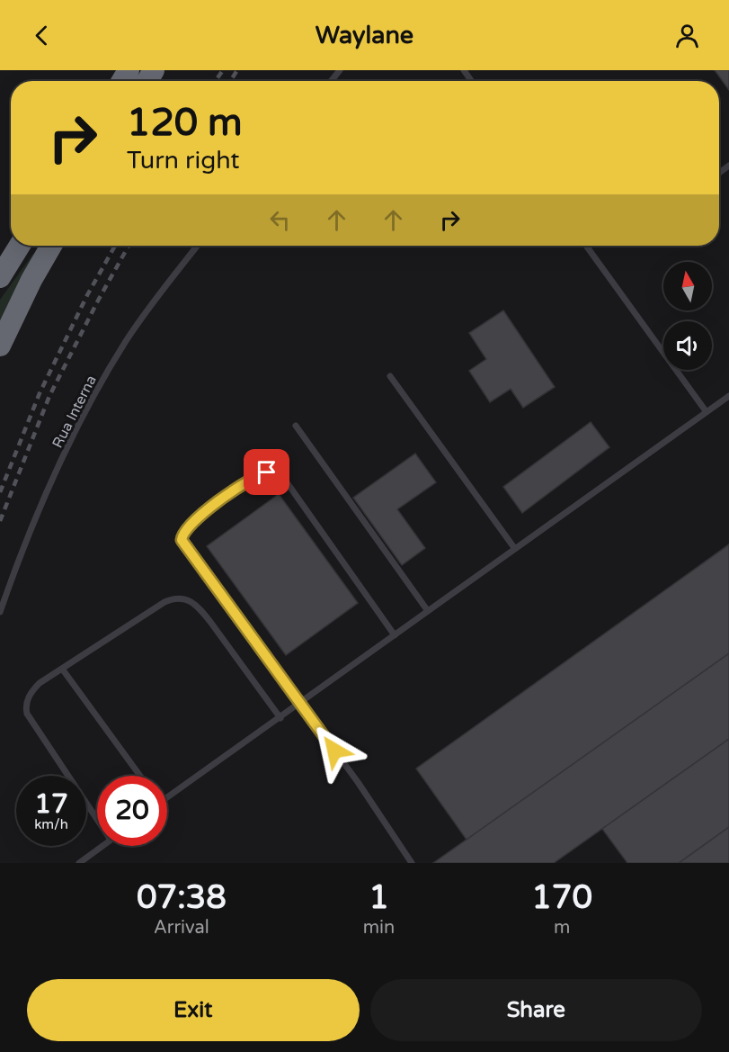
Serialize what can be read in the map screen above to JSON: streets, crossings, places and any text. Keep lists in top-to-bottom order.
{
  "streets": {
    "lane": ["Rua Interna"]
  },
  "north": "top",
  "page": {
    "header": "Waylane",
    "turn": ["120 m", "Turn right"],
    "speed": "17 km/h",
    "limit": "20",
    "eta": [
      "07:38",
      "Arrival",
      "1",
      "min",
      "170",
      "m"
    ],
    "buttons": ["Exit", "Share"]
  }
}
